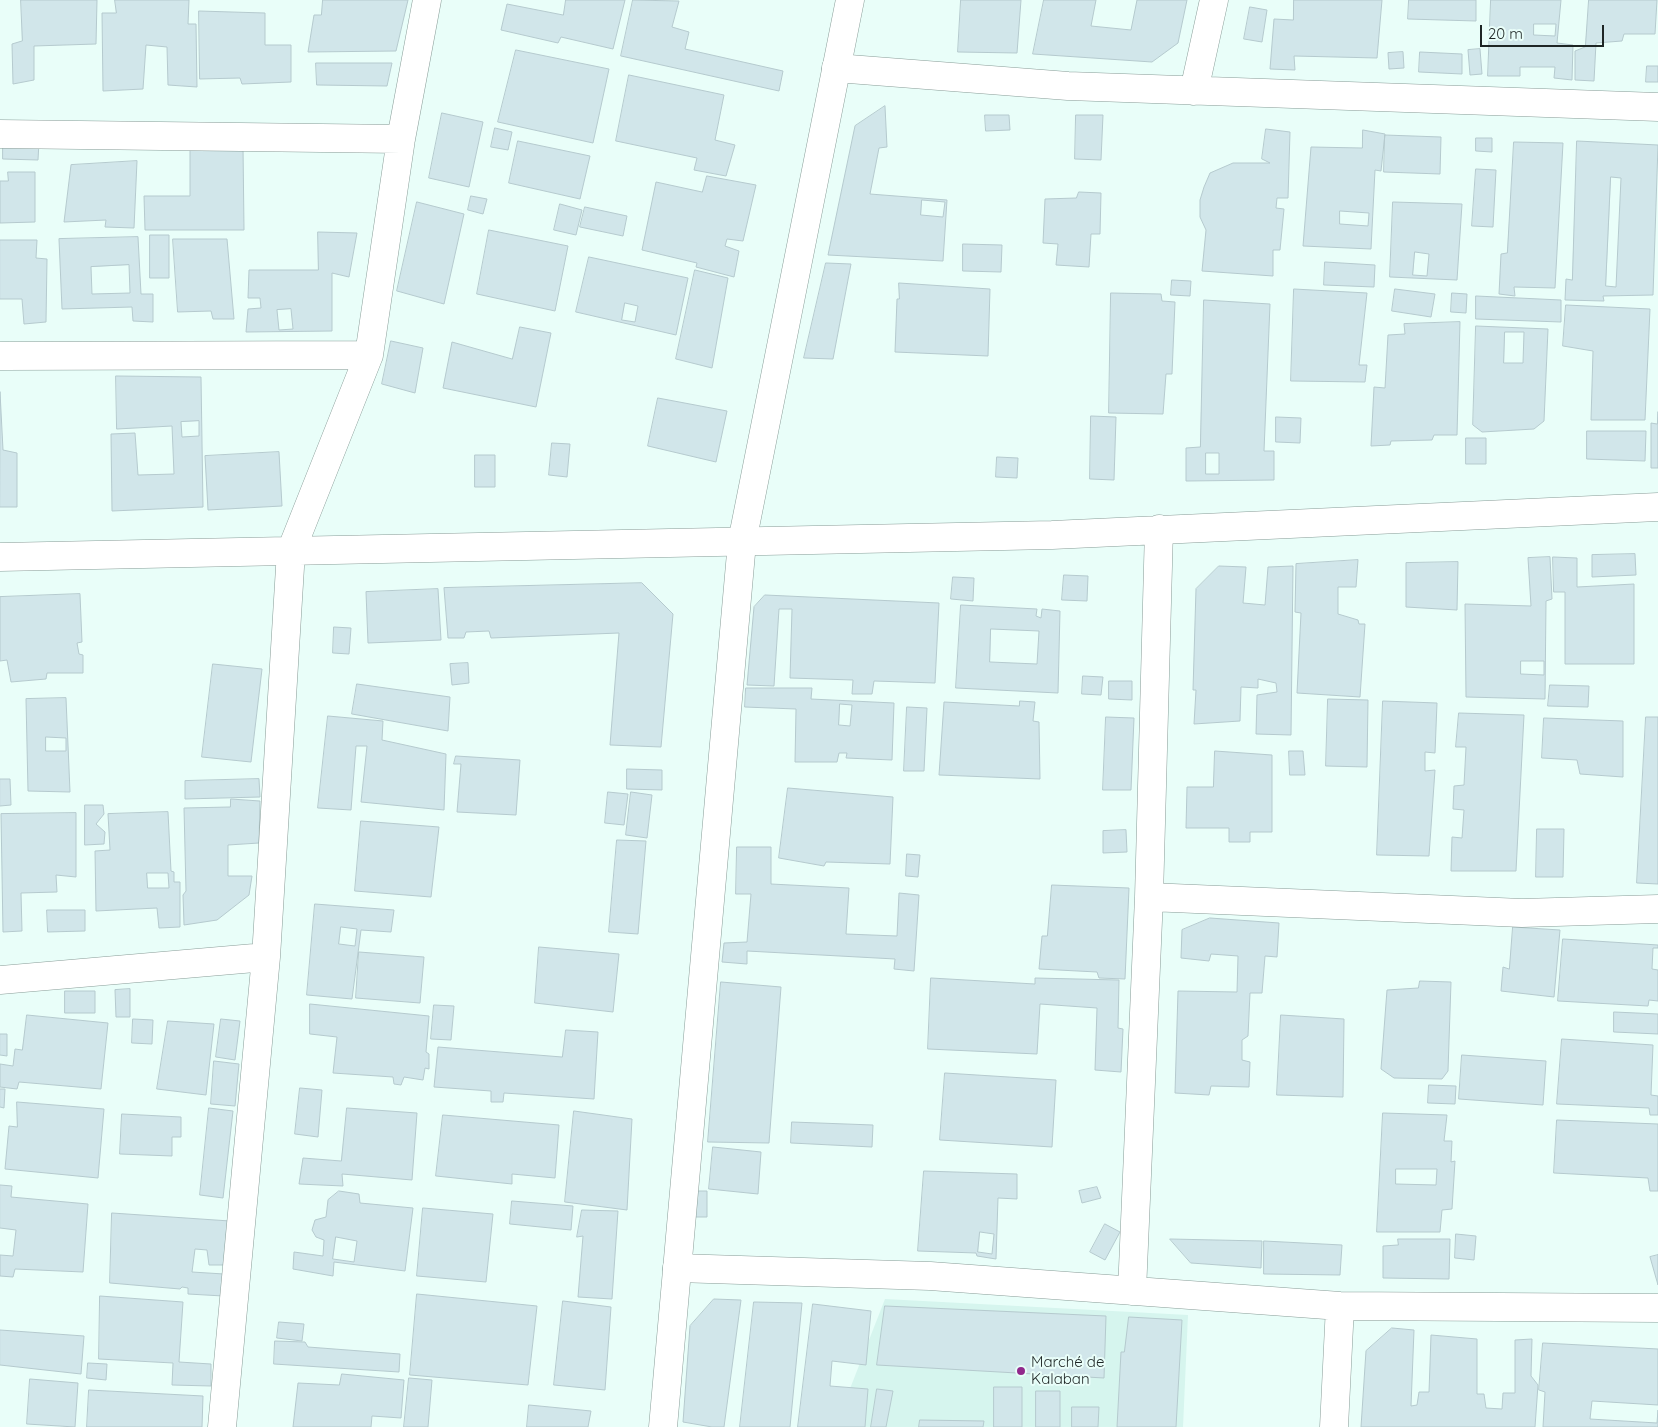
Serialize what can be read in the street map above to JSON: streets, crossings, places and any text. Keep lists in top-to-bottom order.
{
  "places": ["Marché de Kalaban"],
  "scale_bar": "20 m"
}
